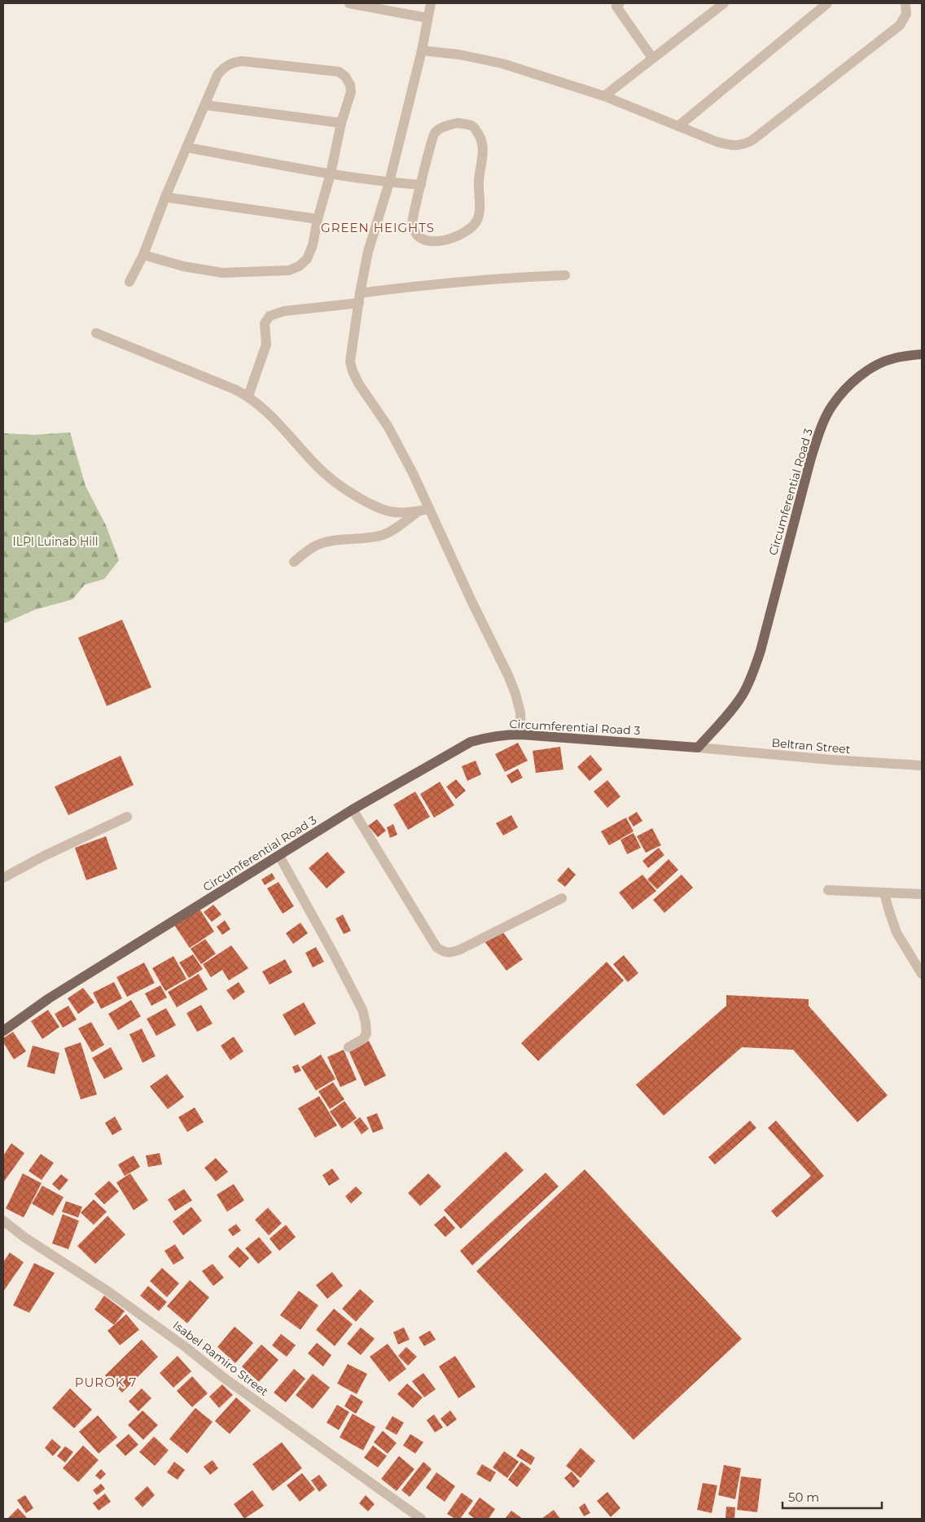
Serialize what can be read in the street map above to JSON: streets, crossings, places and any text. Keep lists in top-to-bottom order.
{
  "streets": {
    "main road": ["Circumferential Road 3"],
    "street": ["Beltran Street", "Isabel Ramiro Street"]
  },
  "crossings": [
    ["Circumferential Road 3", "Beltran Street"]
  ],
  "districts": ["GREEN HEIGHTS", "PUROK 7"],
  "parks": ["ILPI Luinab Hill"],
  "scale_bar": "50 m"
}
